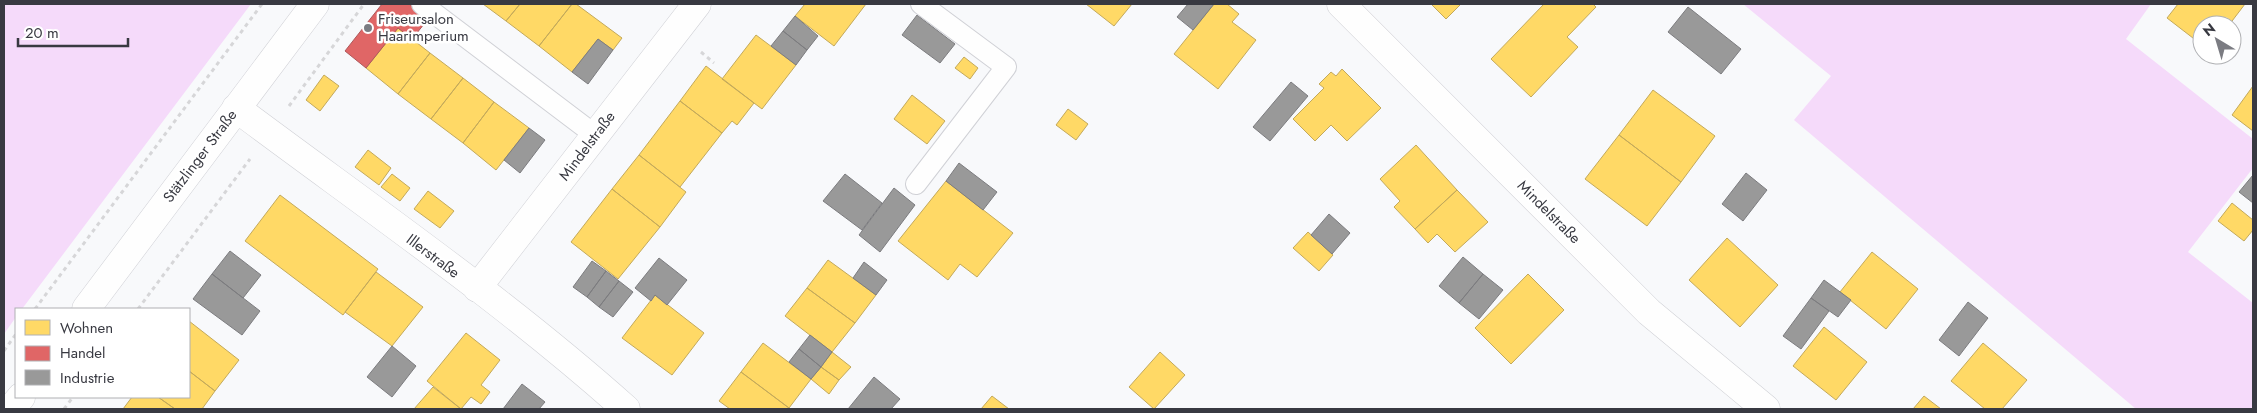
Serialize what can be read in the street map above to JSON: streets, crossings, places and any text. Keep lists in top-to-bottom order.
{
  "streets": {
    "street": ["Mindelstraße", "Stätzlinger Straße", "Illerstraße"]
  },
  "crossings": [
    ["Mindelstraße", "Illerstraße"],
    ["Stätzlinger Straße", "Illerstraße"]
  ],
  "places": ["Friseursalon Haarimperium"],
  "legend": ["Wohnen", "Handel", "Industrie"],
  "scale_bar": "20 m",
  "north": "top left"
}
